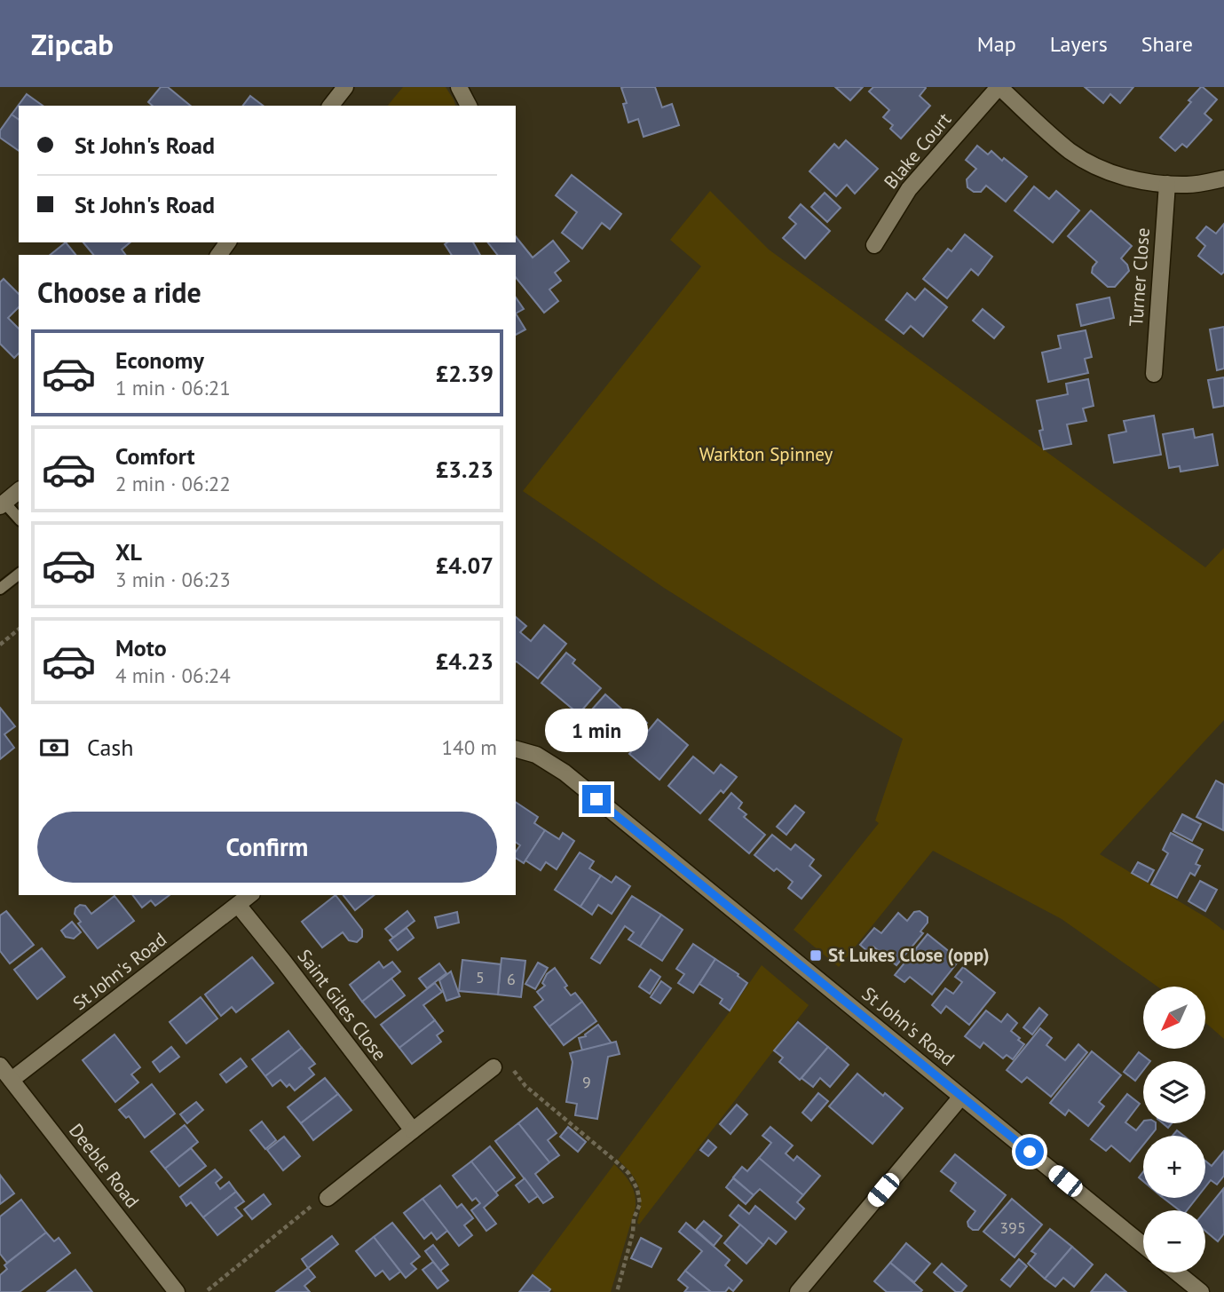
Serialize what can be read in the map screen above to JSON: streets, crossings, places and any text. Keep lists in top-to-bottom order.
{
  "streets": {
    "street": [
      "Blake Court",
      "Turner Close",
      "St John's Road",
      "Saint Giles Close",
      "Deeble Road"
    ]
  },
  "crossings": [
    ["St John's Road", "Saint Giles Close"],
    ["St John's Road", "Deeble Road"]
  ],
  "parks": ["Warkton Spinney"],
  "places": {
    "transit": ["St Lukes Close (opp)"]
  },
  "house_numbers": [
    "5",
    "6",
    "9",
    "395"
  ],
  "north": "bottom left",
  "page": {
    "header": "Zipcab",
    "nav": ["Map", "Layers", "Share"],
    "banner": ["St John's Road", "St John's Road"],
    "heading": "Choose a ride",
    "list": [
      {
        "name": "Economy",
        "note": "1 min · 06:21",
        "value": "£2.39"
      },
      {
        "name": "Comfort",
        "note": "2 min · 06:22",
        "value": "£3.23"
      },
      {
        "name": "XL",
        "note": "3 min · 06:23",
        "value": "£4.07"
      },
      {
        "name": "Moto",
        "note": "4 min · 06:24",
        "value": "£4.23"
      }
    ],
    "bubble": "1 min",
    "pay": ["Cash", "140 m"],
    "buttons": "Confirm",
    "map_buttons": ["+", "−"]
  }
}
